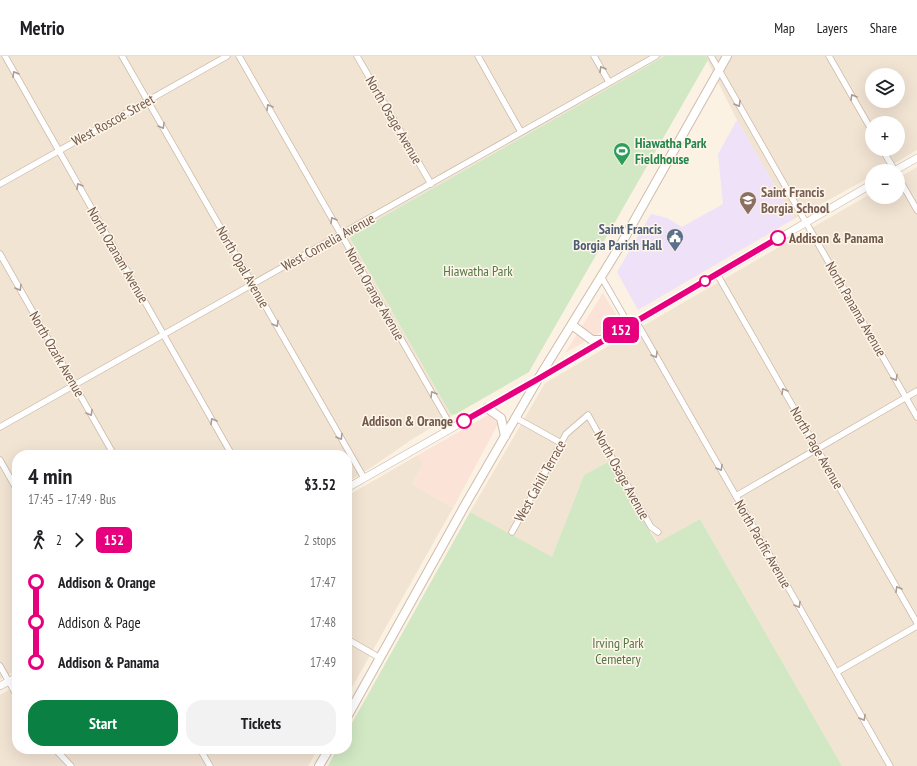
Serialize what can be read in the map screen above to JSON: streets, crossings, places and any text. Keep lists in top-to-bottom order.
{
  "streets": {
    "street": [
      "West Roscoe Street",
      "North Osage Avenue",
      "West Cornelia Avenue",
      "North Ozanam Avenue",
      "North Opal Avenue",
      "North Orange Avenue",
      "North Panama Avenue",
      "North Ozark Avenue",
      "North Page Avenue",
      "West Cahill Terrace",
      "North Pacific Avenue"
    ]
  },
  "crossings": [
    ["West Roscoe Street", "North Ozanam Avenue"],
    ["West Roscoe Street", "North Opal Avenue"],
    ["North Osage Avenue", "West Cornelia Avenue"],
    ["North Osage Avenue", "West Cahill Terrace"],
    ["West Cornelia Avenue", "North Ozanam Avenue"],
    ["West Cornelia Avenue", "North Opal Avenue"],
    ["West Cornelia Avenue", "North Orange Avenue"],
    ["West Cornelia Avenue", "North Ozark Avenue"]
  ],
  "one_way": [
    "North Ozanam Avenue",
    "North Opal Avenue",
    "North Orange Avenue",
    "North Panama Avenue",
    "North Ozark Avenue",
    "North Page Avenue",
    "North Pacific Avenue"
  ],
  "parks": ["Hiawatha Park", "Irving Park Cemetery"],
  "places": {
    "sports": ["Hiawatha Park Fieldhouse"],
    "school or university": ["Saint Francis Borgia School"],
    "other": ["Addison & Panama", "Addison & Orange"],
    "public building": ["Saint Francis Borgia Parish Hall"]
  },
  "lines": ["bus line 152"],
  "page": {
    "header": "Metrio",
    "nav": ["Map", "Layers", "Share"],
    "on_map": "152",
    "map_buttons": ["+", "−"],
    "heading": ["4 min", "17:45 – 17:49 · Bus", "$3.52"],
    "legs": ["2", "152", "2 stops"],
    "list": [
      {
        "name": "Addison & Orange",
        "value": "17:47"
      },
      {
        "name": "Addison & Page",
        "value": "17:48"
      },
      {
        "name": "Addison & Panama",
        "value": "17:49"
      }
    ],
    "buttons": ["Start", "Tickets"]
  }
}
